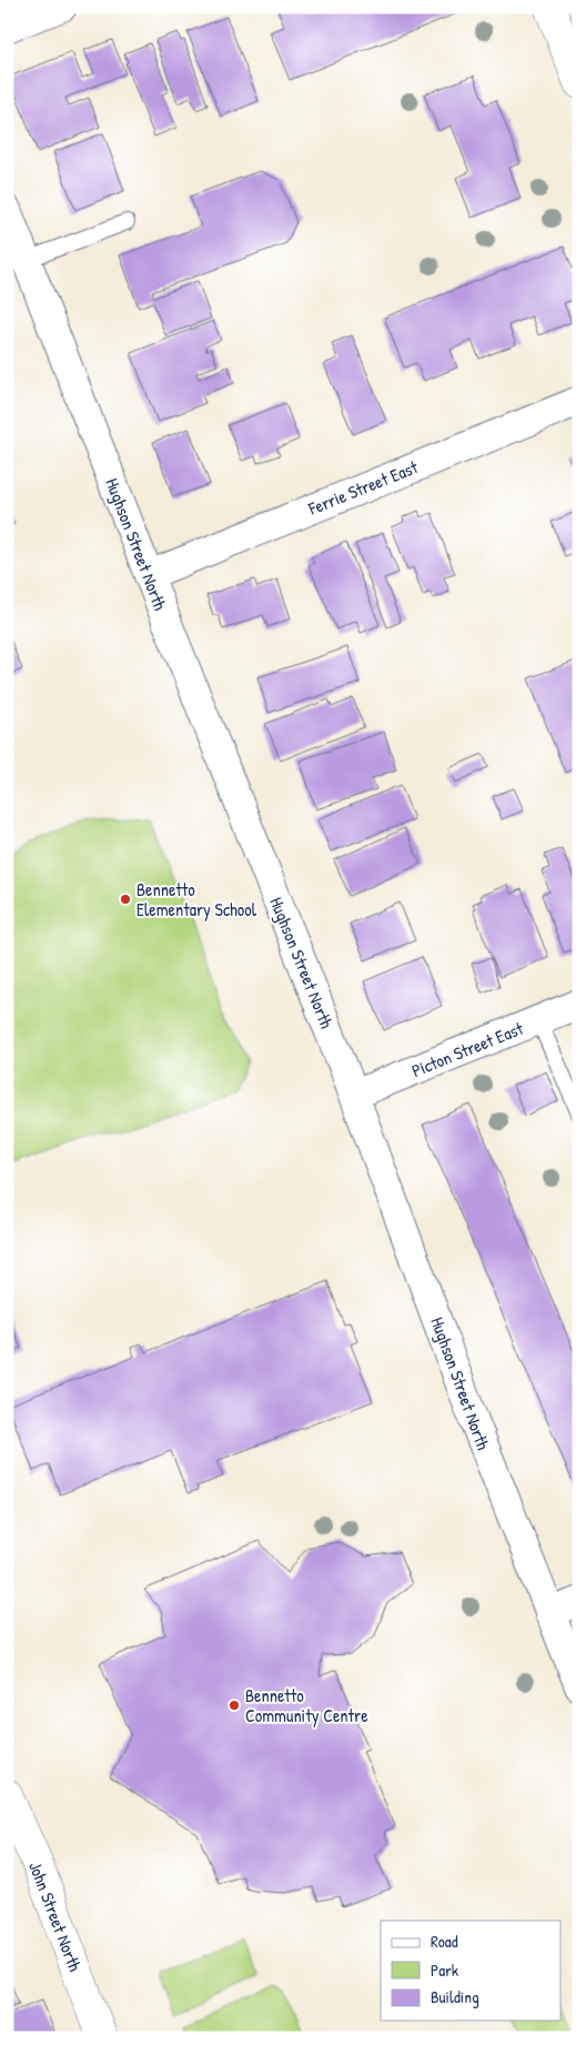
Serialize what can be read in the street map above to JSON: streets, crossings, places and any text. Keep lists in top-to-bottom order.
{
  "streets": {
    "main road": ["John Street North"],
    "street": ["Ferrie Street East", "Hughson Street North", "Picton Street East"]
  },
  "crossings": [
    ["Ferrie Street East", "Hughson Street North"],
    ["Hughson Street North", "Picton Street East"]
  ],
  "places": ["Bennetto Elementary School", "Bennetto Community Centre"],
  "legend": ["Road", "Park", "Building"]
}
